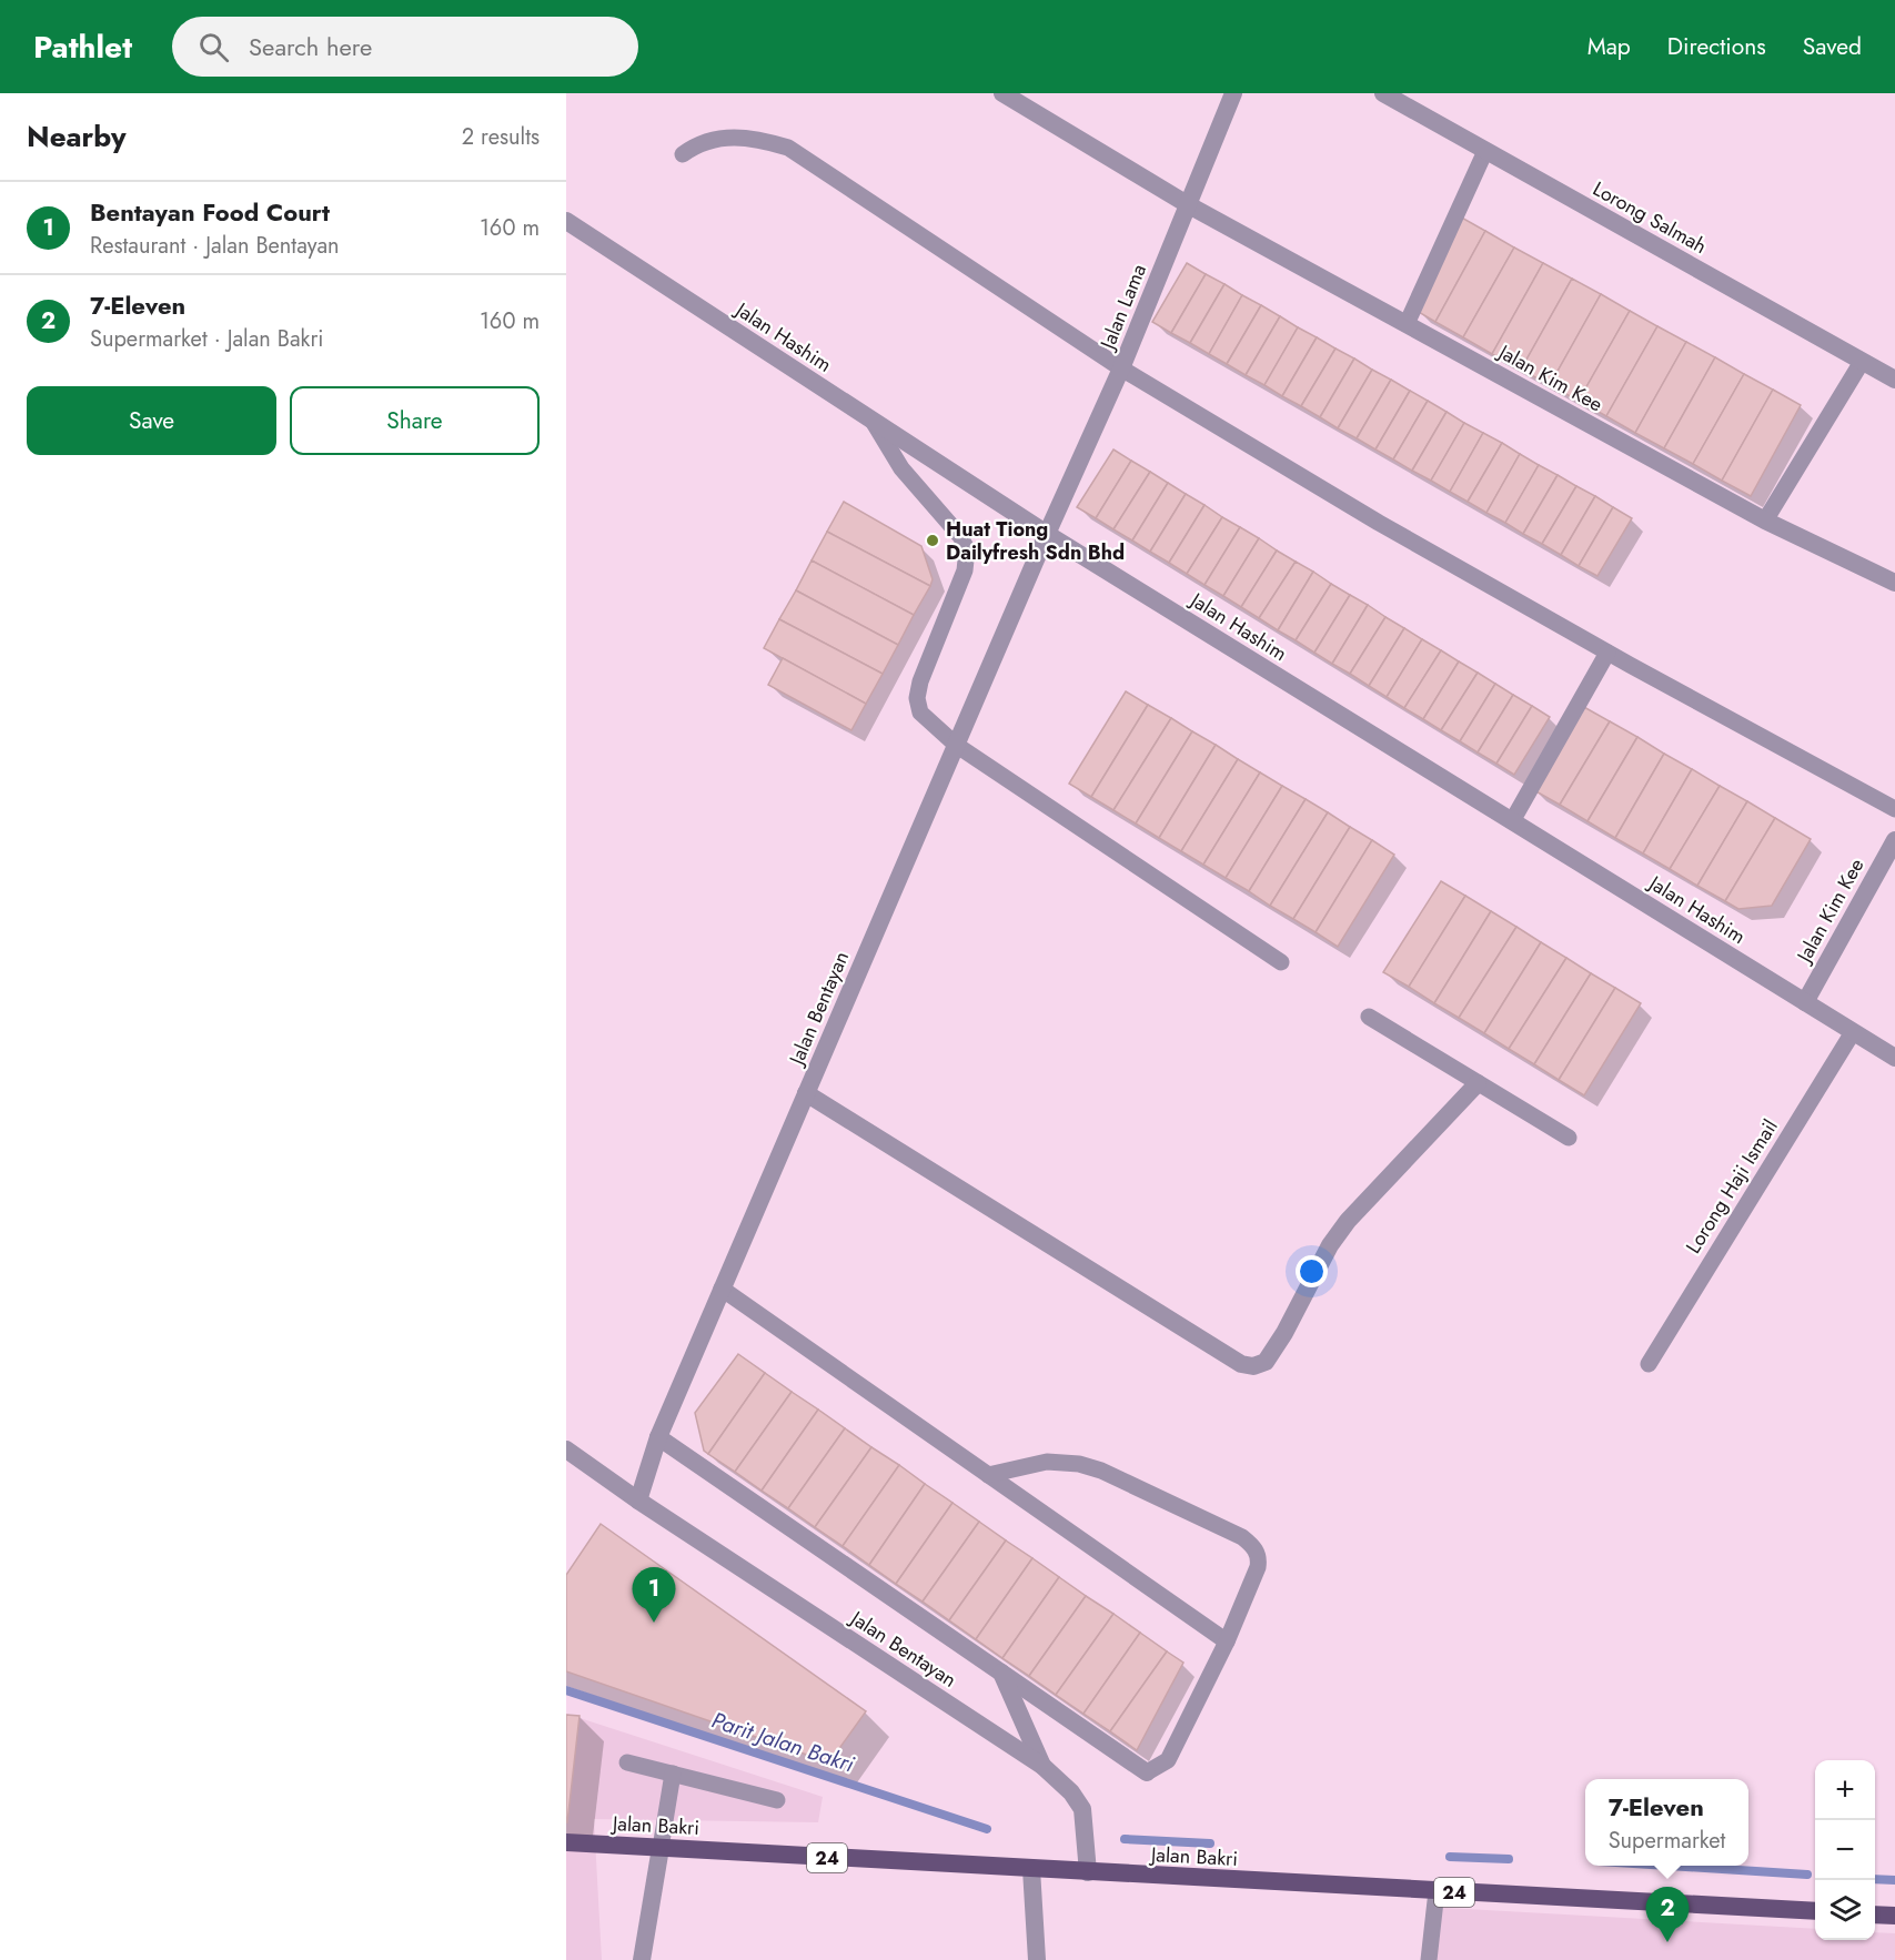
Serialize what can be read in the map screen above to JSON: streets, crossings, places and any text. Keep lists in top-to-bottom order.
{
  "streets": {
    "main road": ["Jalan Bakri", "24"],
    "street": [
      "Lorong Salmah",
      "Jalan Lama",
      "Jalan Hashim",
      "Jalan Kim Kee",
      "Jalan Bentayan"
    ],
    "lane": ["Lorong Haji Ismail"]
  },
  "crossings": [
    ["Jalan Lama", "Jalan Hashim"],
    ["Jalan Lama", "Jalan Kim Kee"],
    ["Jalan Lama", "Jalan Bentayan"],
    ["Jalan Hashim", "Jalan Kim Kee"],
    ["Jalan Hashim", "Jalan Bentayan"],
    ["Jalan Hashim", "Lorong Haji Ismail"],
    ["Jalan Bentayan", "Jalan Bakri"]
  ],
  "water": ["Parit Jalan Bakri"],
  "places": ["Huat Tiong Dailyfresh Sdn Bhd"],
  "page": {
    "header": "Pathlet",
    "search": "Search here",
    "nav": ["Map", "Directions", "Saved"],
    "heading": ["Nearby", "2 results"],
    "list": [
      {
        "mark": "1",
        "name": "Bentayan Food Court",
        "note": "Restaurant · Jalan Bentayan",
        "value": "160 m"
      },
      {
        "mark": "2",
        "name": "7-Eleven",
        "note": "Supermarket · Jalan Bakri",
        "value": "160 m"
      }
    ],
    "buttons": ["Save", "Share"],
    "pins": ["1", "2"],
    "map_buttons": ["+", "−"],
    "popup": ["7-Eleven", "Supermarket"]
  }
}
